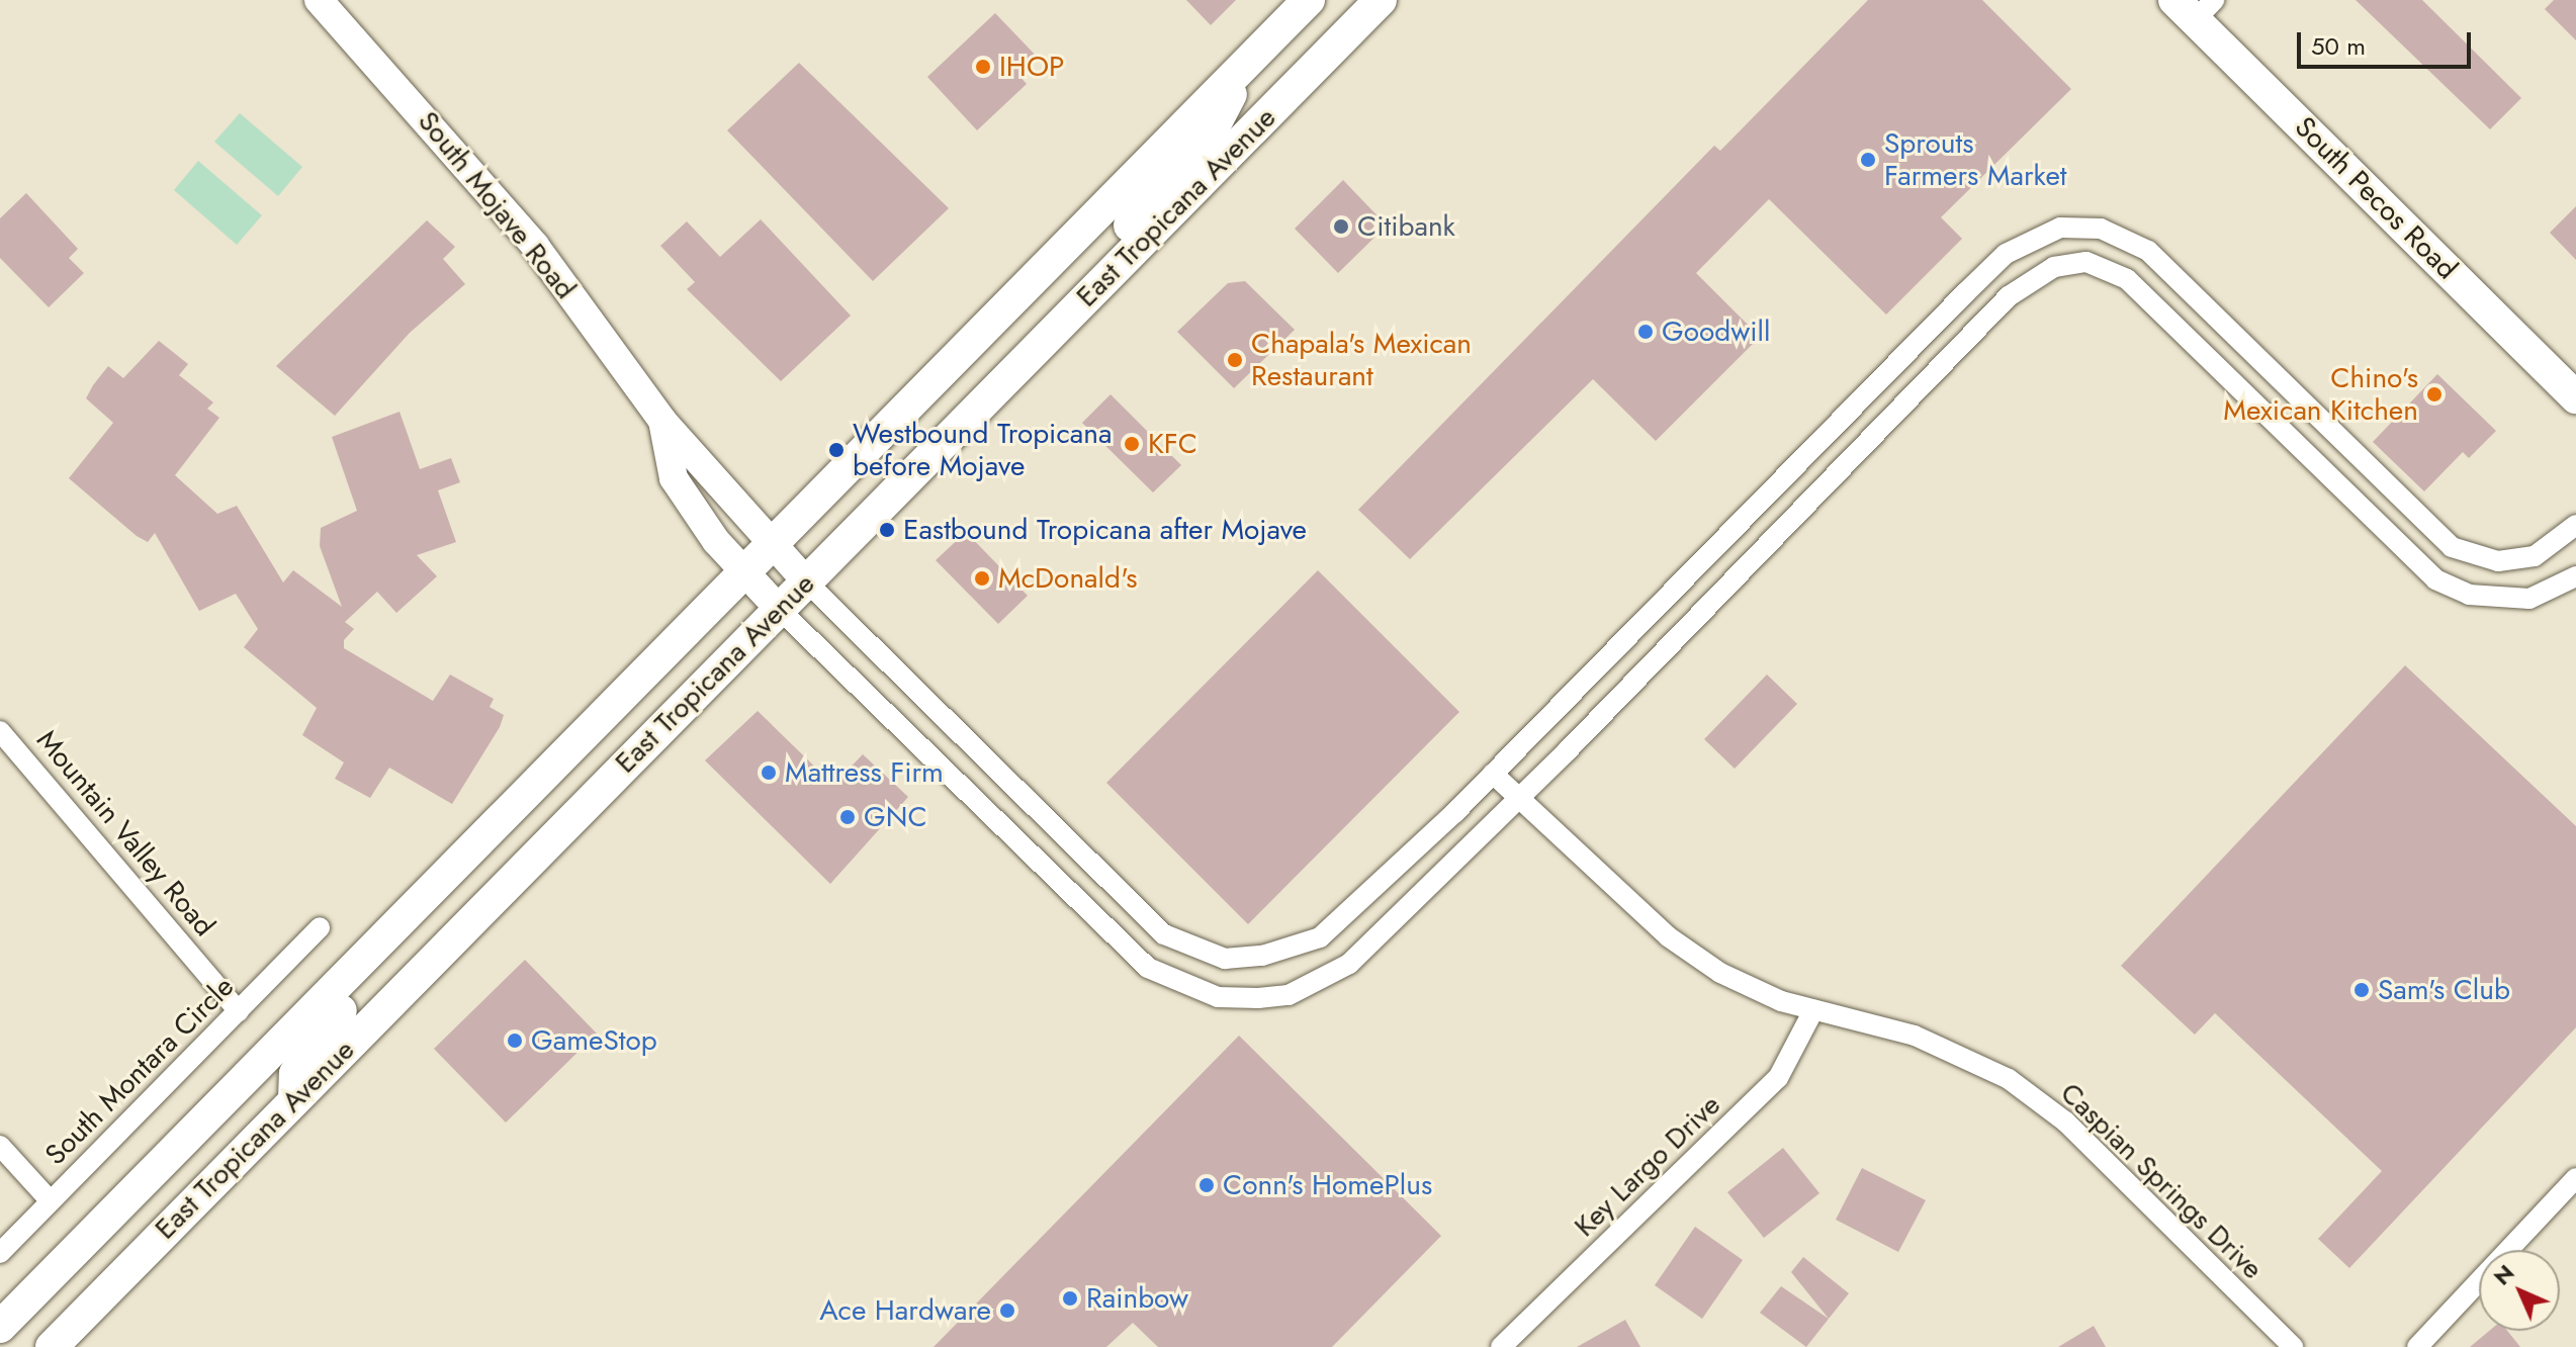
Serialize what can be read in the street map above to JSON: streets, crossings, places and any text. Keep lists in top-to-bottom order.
{
  "streets": {
    "main road": ["South Pecos Road", "East Tropicana Avenue"],
    "street": [
      "South Mojave Road",
      "Mountain Valley Road",
      "South Montara Circle",
      "Key Largo Drive",
      "Caspian Springs Drive"
    ]
  },
  "crossings": [
    ["South Mojave Road", "East Tropicana Avenue"],
    ["Mountain Valley Road", "South Montara Circle"],
    ["Key Largo Drive", "Caspian Springs Drive"]
  ],
  "places": [
    "IHOP",
    "Sprouts Farmers Market",
    "Citibank",
    "Goodwill",
    "Chapala's Mexican Restaurant",
    "Chino's Mexican Kitchen",
    "KFC",
    "Westbound Tropicana before Mojave",
    "Eastbound Tropicana after Mojave",
    "McDonald's",
    "Mattress Firm",
    "GNC",
    "Sam's Club",
    "GameStop",
    "Conn's HomePlus",
    "Rainbow",
    "Ace Hardware"
  ],
  "scale_bar": "50 m",
  "north": "top left"
}
